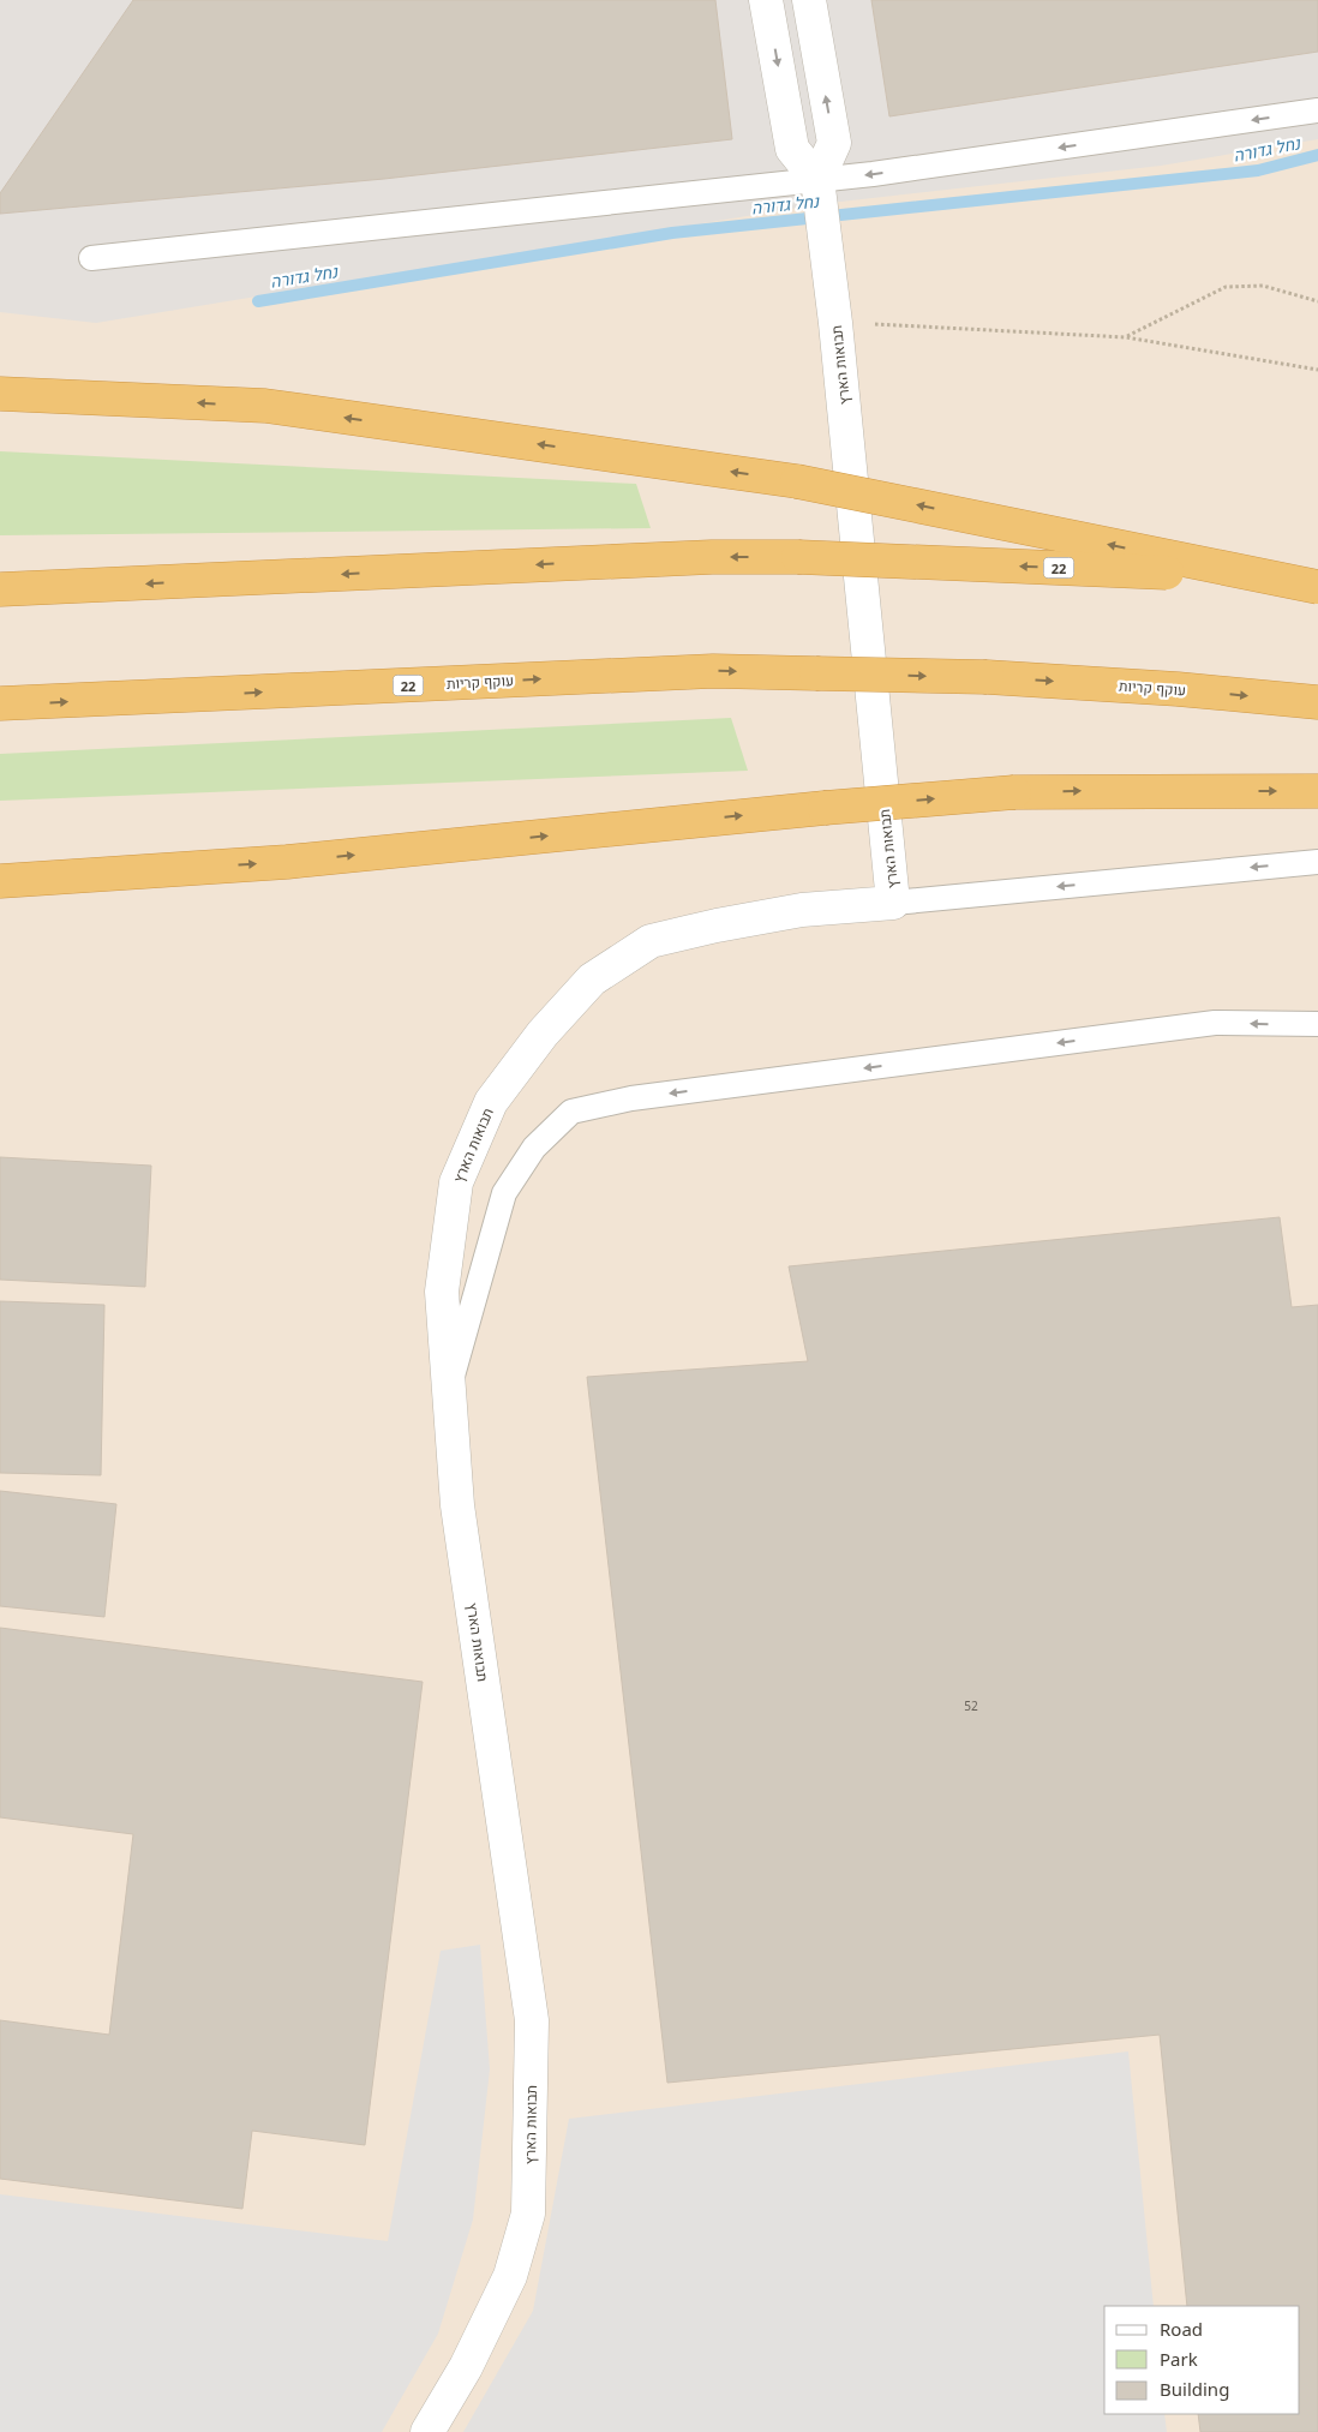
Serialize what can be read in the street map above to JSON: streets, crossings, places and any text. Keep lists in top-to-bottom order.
{
  "streets": {
    "highway": ["22", "עוקף קריות"],
    "street": ["תבואות הארץ"]
  },
  "water": ["נחל גדורה"],
  "house_numbers": ["52"],
  "legend": ["Road", "Park", "Building"]
}
